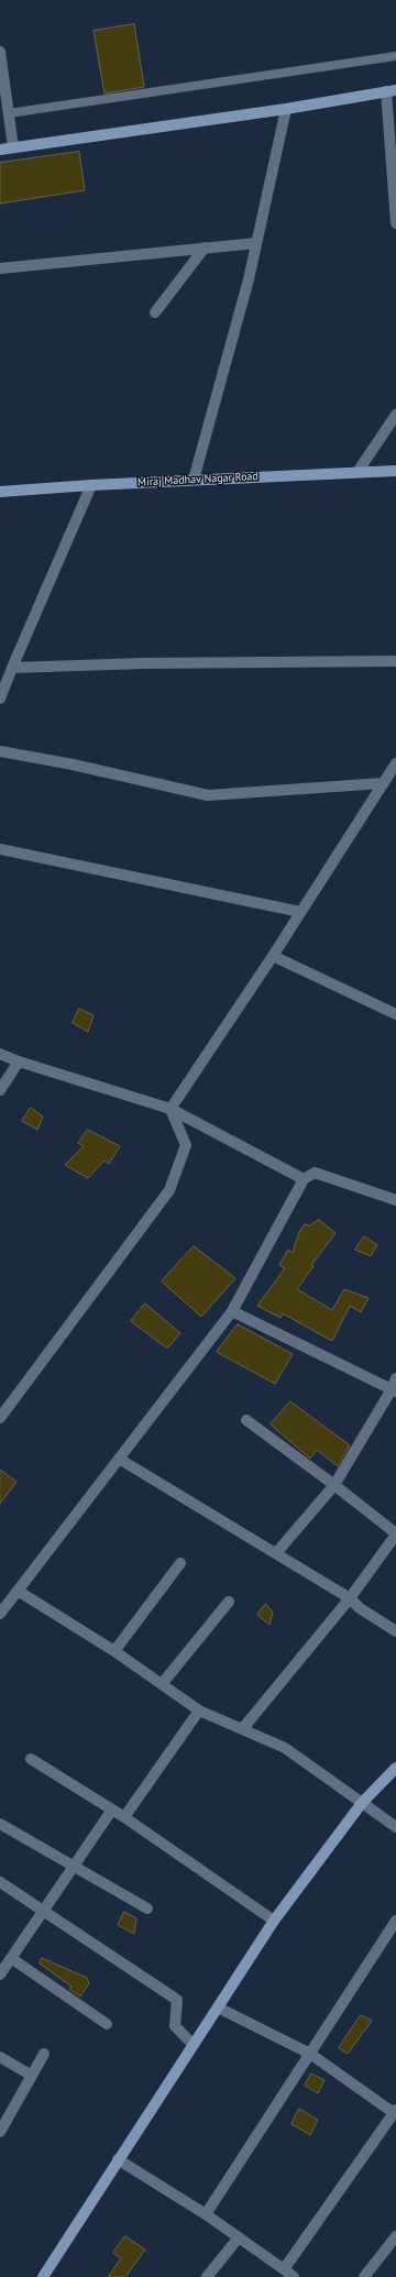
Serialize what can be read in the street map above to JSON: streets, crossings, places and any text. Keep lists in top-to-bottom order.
{
  "streets": {
    "street": ["Miraj Madhav Nagar Road"]
  }
}
